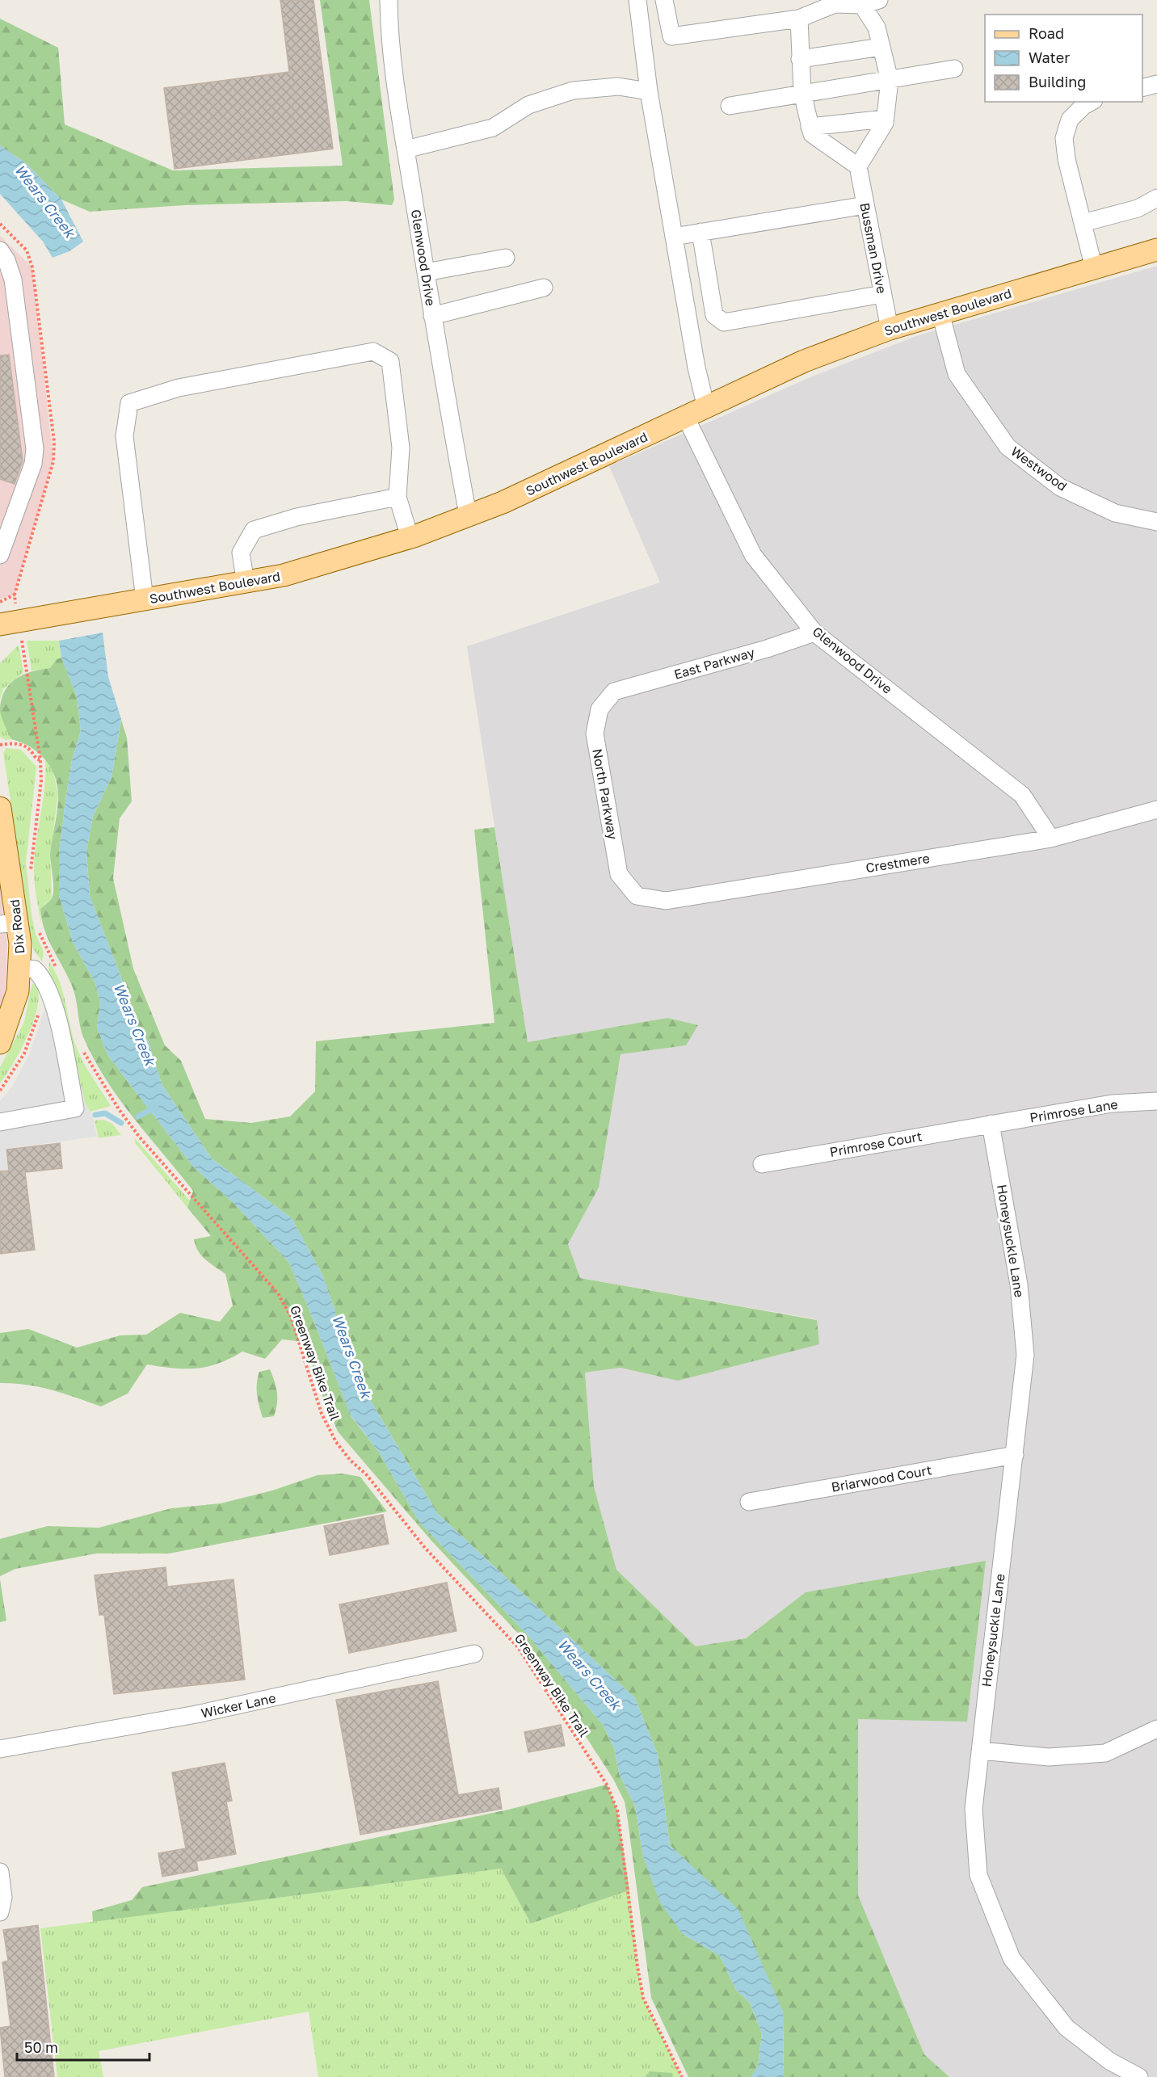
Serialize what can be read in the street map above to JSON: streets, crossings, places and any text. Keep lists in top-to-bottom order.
{
  "streets": {
    "main road": ["Southwest Boulevard", "Dix Road"],
    "street": [
      "Bussman Drive",
      "Glenwood Drive",
      "Westwood",
      "East Parkway",
      "North Parkway",
      "Crestmere",
      "Primrose Lane",
      "Primrose Court",
      "Honeysuckle Lane",
      "Briarwood Court",
      "Wicker Lane"
    ],
    "path": ["Greenway Bike Trail"]
  },
  "crossings": [
    ["Bussman Drive", "Southwest Boulevard"],
    ["Glenwood Drive", "Southwest Boulevard"],
    ["Glenwood Drive", "East Parkway"],
    ["Glenwood Drive", "Crestmere"],
    ["Southwest Boulevard", "Westwood"],
    ["East Parkway", "North Parkway"],
    ["North Parkway", "Crestmere"],
    ["Primrose Lane", "Primrose Court"],
    ["Primrose Lane", "Honeysuckle Lane"],
    ["Primrose Court", "Honeysuckle Lane"],
    ["Honeysuckle Lane", "Briarwood Court"]
  ],
  "water": ["Wears Creek"],
  "legend": ["Road", "Water", "Building"],
  "scale_bar": "50 m"
}
